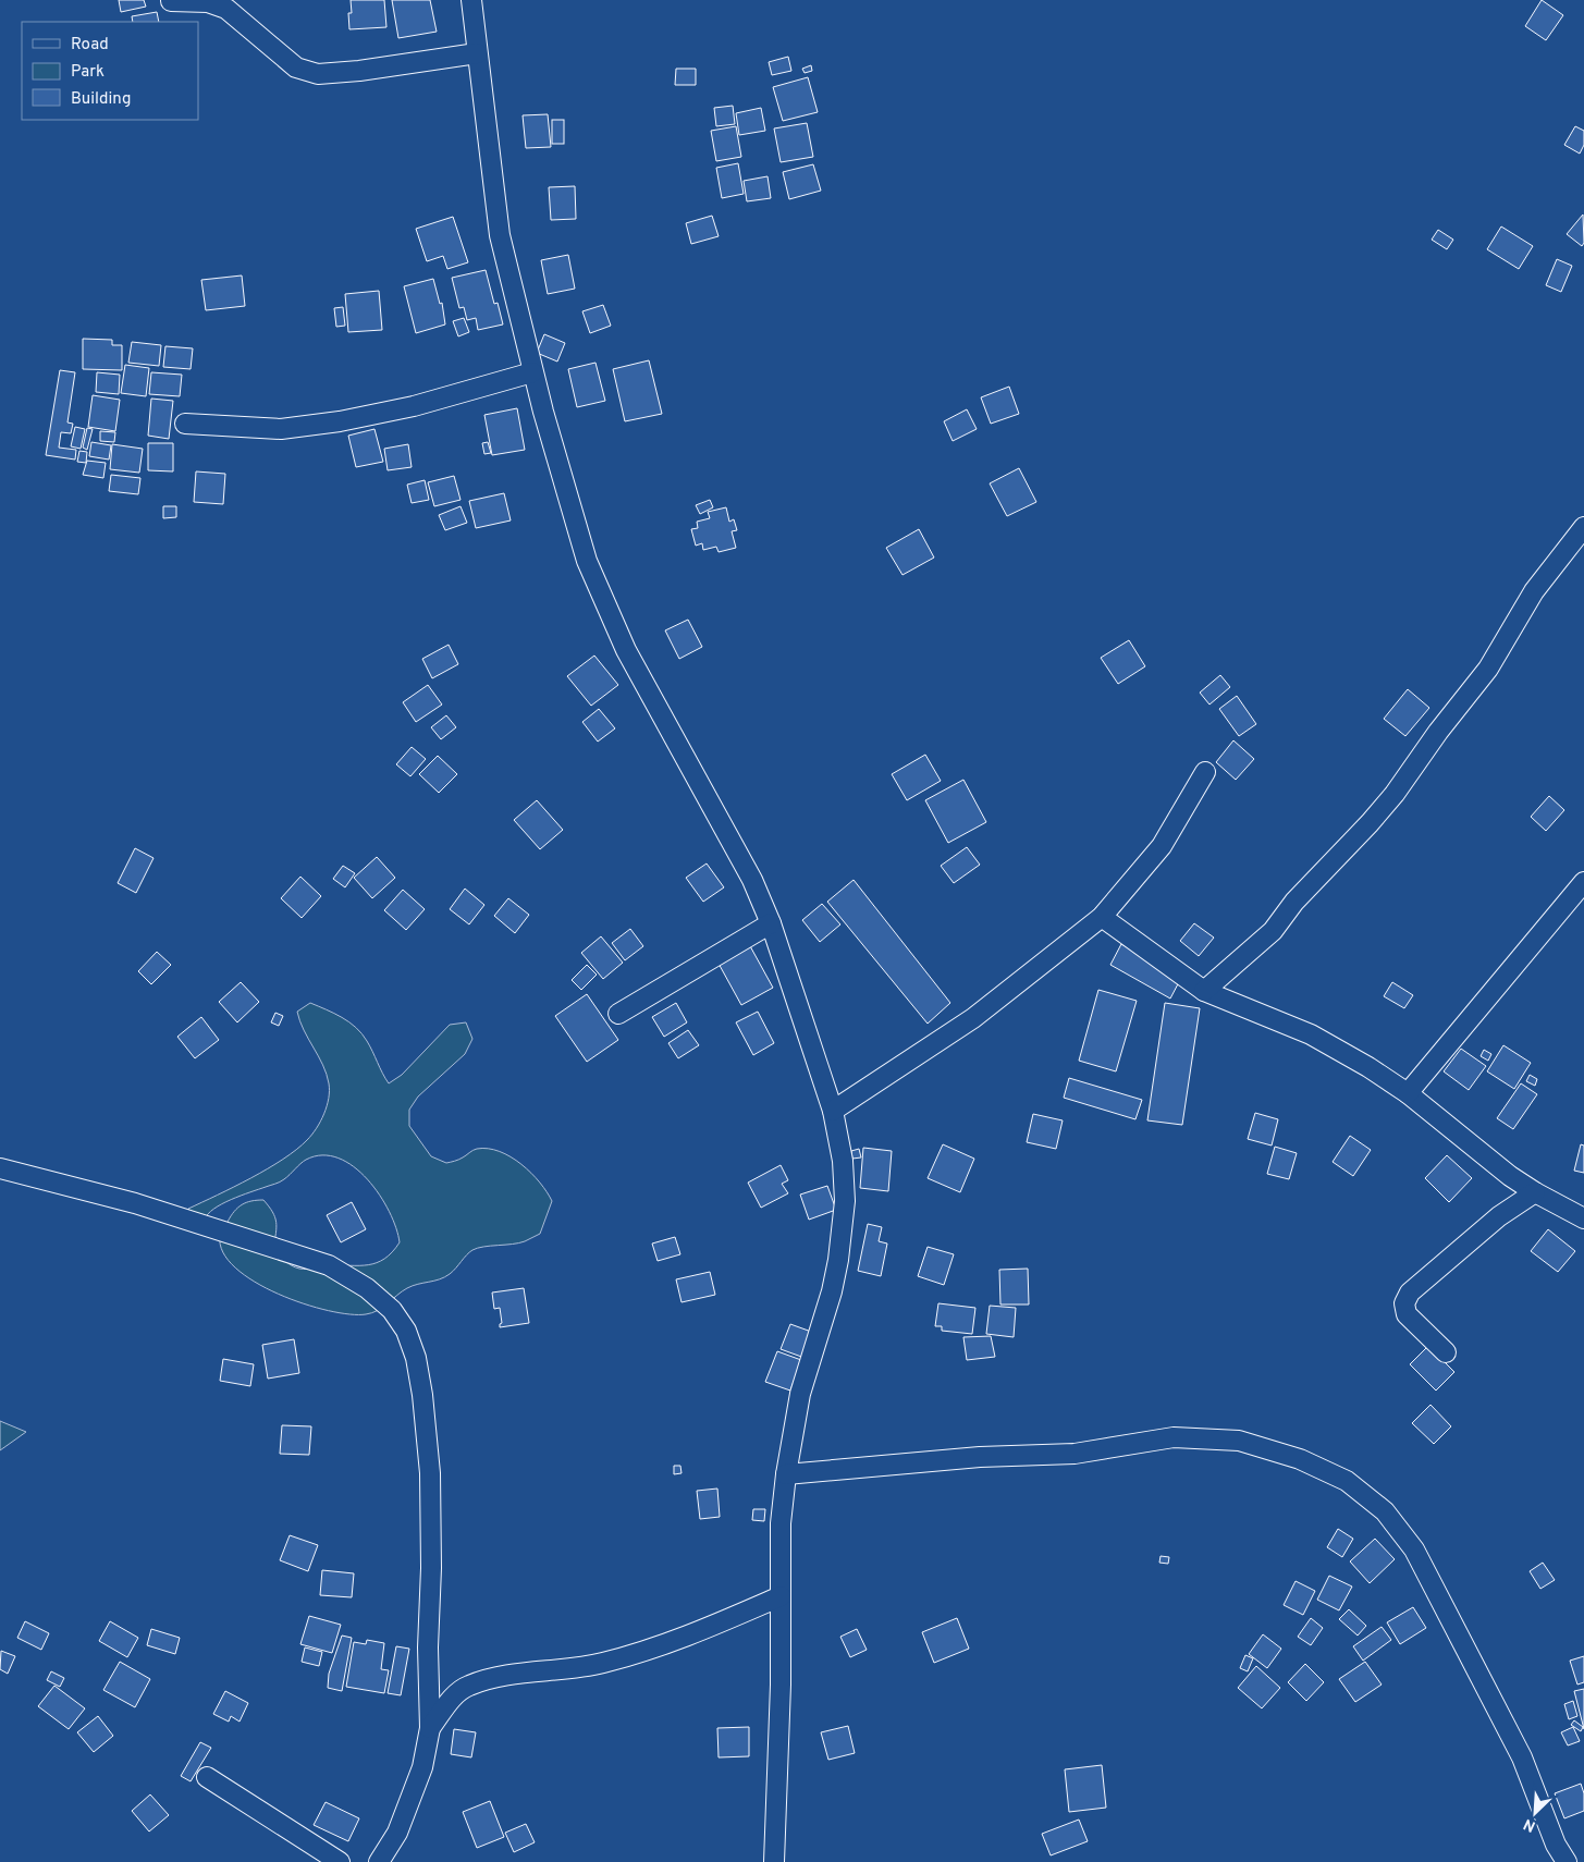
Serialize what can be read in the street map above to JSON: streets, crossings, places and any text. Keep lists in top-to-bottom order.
{
  "legend": ["Road", "Park", "Building"],
  "north": "bottom left"
}
